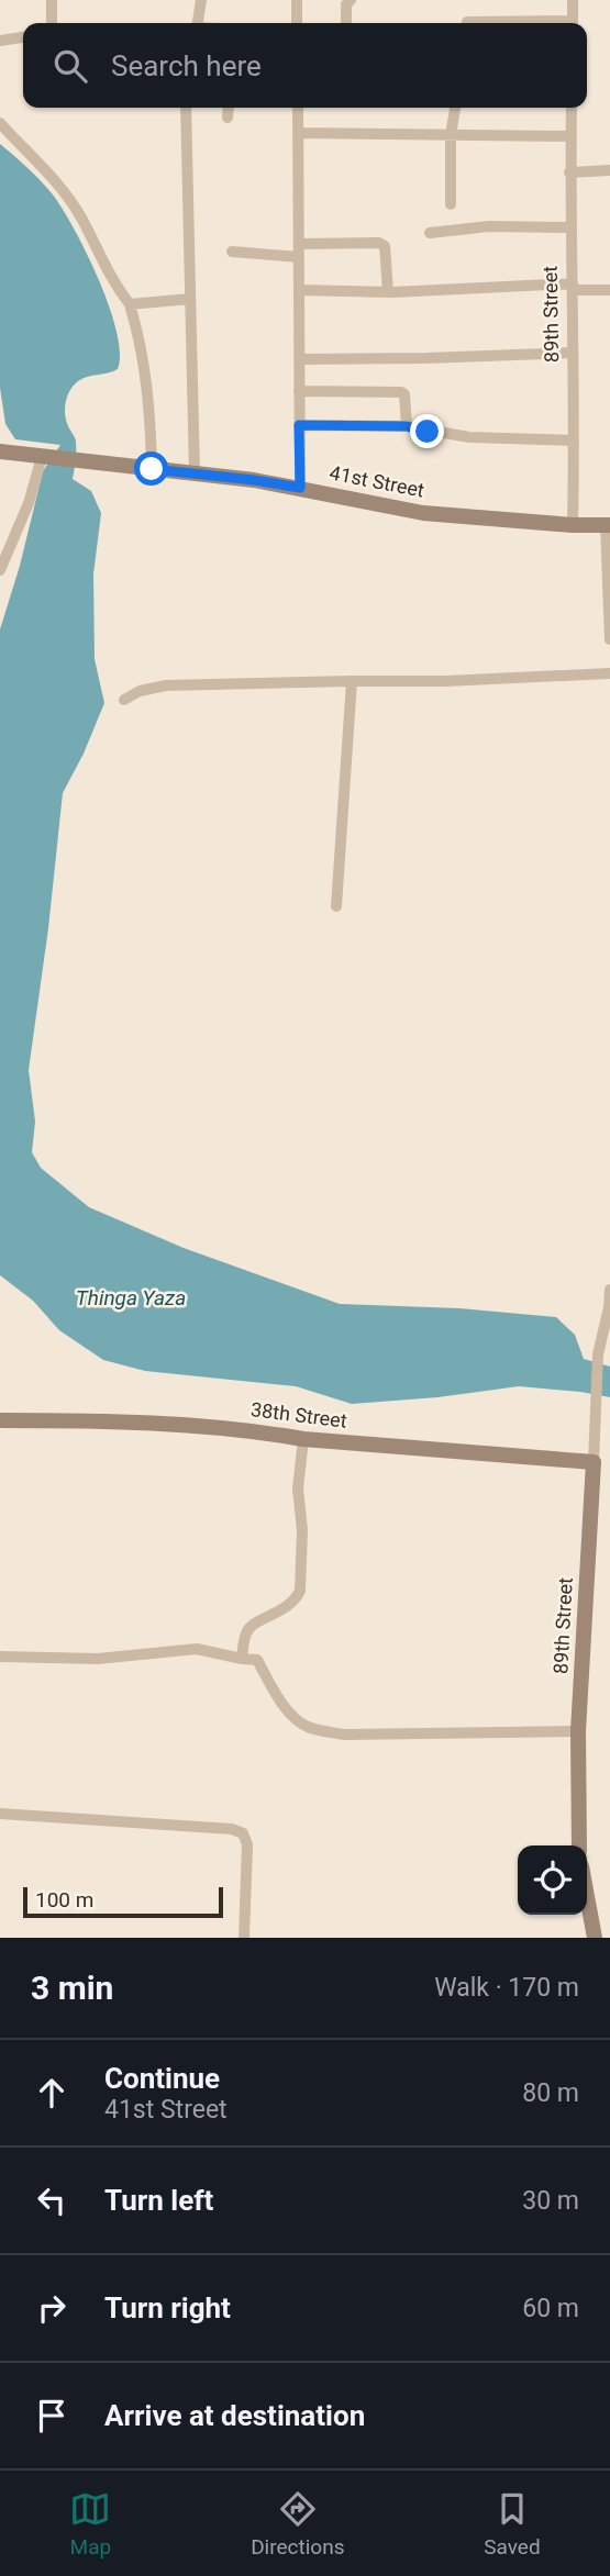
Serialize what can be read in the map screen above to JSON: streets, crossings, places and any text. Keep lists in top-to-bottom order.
{
  "streets": {
    "main road": ["89th Street", "41st Street", "38th Street"]
  },
  "crossings": [
    ["89th Street", "41st Street"],
    ["89th Street", "38th Street"]
  ],
  "water": ["Thinga Yaza"],
  "scale_bar": "100 m",
  "page": {
    "search": "Search here",
    "scale": "100 m",
    "heading": ["3 min", "Walk · 170 m"],
    "list": [
      ["Continue", "41st Street", "80 m"],
      ["Turn left", "30 m"],
      ["Turn right", "60 m"],
      "Arrive at destination"
    ],
    "nav": ["Map", "Directions", "Saved"]
  }
}
